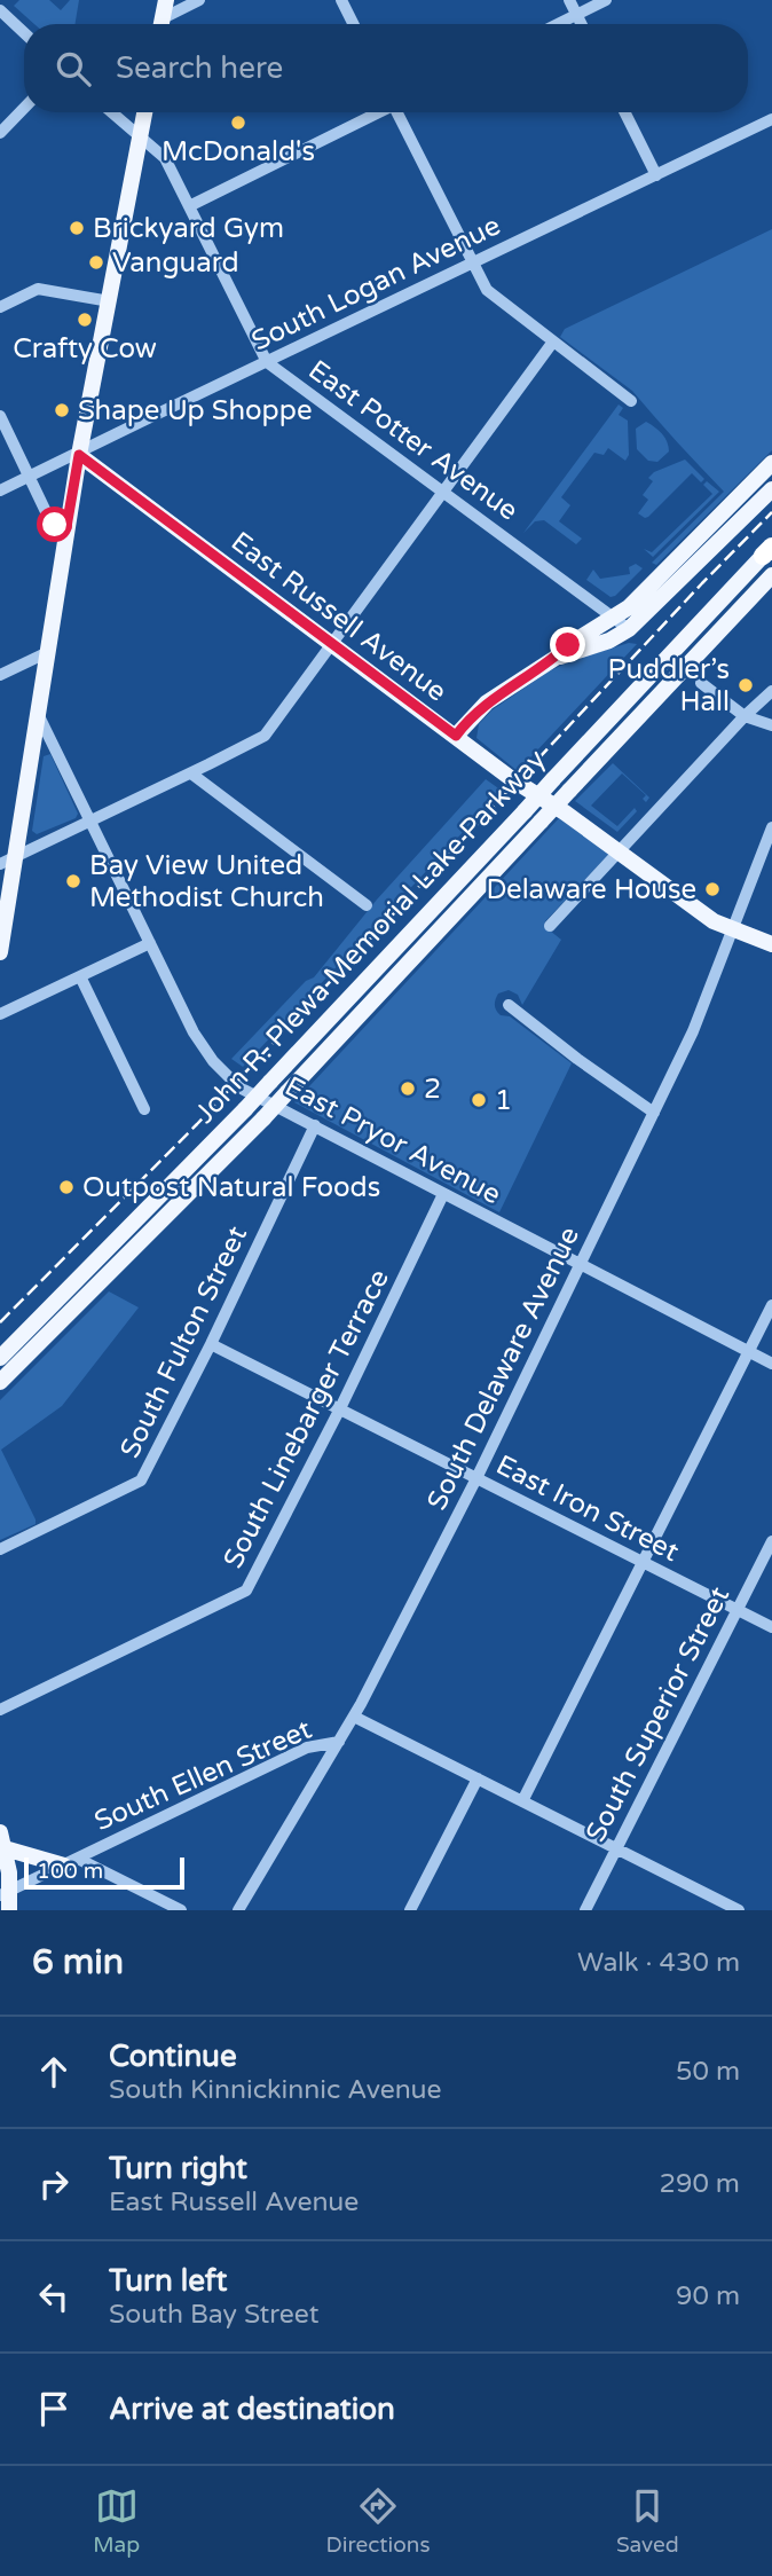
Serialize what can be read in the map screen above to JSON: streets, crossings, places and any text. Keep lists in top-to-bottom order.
{
  "streets": {
    "main road": ["East Russell Avenue", "John R. Plewa Memorial Lake Parkway"],
    "street": [
      "South Logan Avenue",
      "East Potter Avenue",
      "East Pryor Avenue",
      "South Fulton Street",
      "South Delaware Avenue",
      "South Linebarger Terrace",
      "East Iron Street",
      "South Superior Street",
      "South Ellen Street"
    ]
  },
  "crossings": [
    ["South Logan Avenue", "East Potter Avenue"],
    ["South Logan Avenue", "East Russell Avenue"],
    ["East Russell Avenue", "South Delaware Avenue"],
    ["East Pryor Avenue", "South Fulton Street"],
    ["East Pryor Avenue", "South Delaware Avenue"],
    ["East Pryor Avenue", "South Linebarger Terrace"],
    ["South Fulton Street", "East Iron Street"],
    ["South Delaware Avenue", "East Iron Street"],
    ["South Delaware Avenue", "South Ellen Street"],
    ["South Linebarger Terrace", "East Iron Street"],
    ["East Iron Street", "South Superior Street"]
  ],
  "places": [
    "McDonald's",
    "Brickyard Gym",
    "Vanguard",
    "Crafty Cow",
    "Shape Up Shoppe",
    "Puddler’s Hall",
    "Bay View United Methodist Church",
    "Delaware House",
    "2",
    "1",
    "Outpost Natural Foods"
  ],
  "scale_bar": "100 m",
  "page": {
    "search": "Search here",
    "scale": "100 m",
    "heading": ["6 min", "Walk · 430 m"],
    "list": [
      ["Continue", "South Kinnickinnic Avenue", "50 m"],
      ["Turn right", "East Russell Avenue", "290 m"],
      ["Turn left", "South Bay Street", "90 m"],
      "Arrive at destination"
    ],
    "nav": ["Map", "Directions", "Saved"]
  }
}
